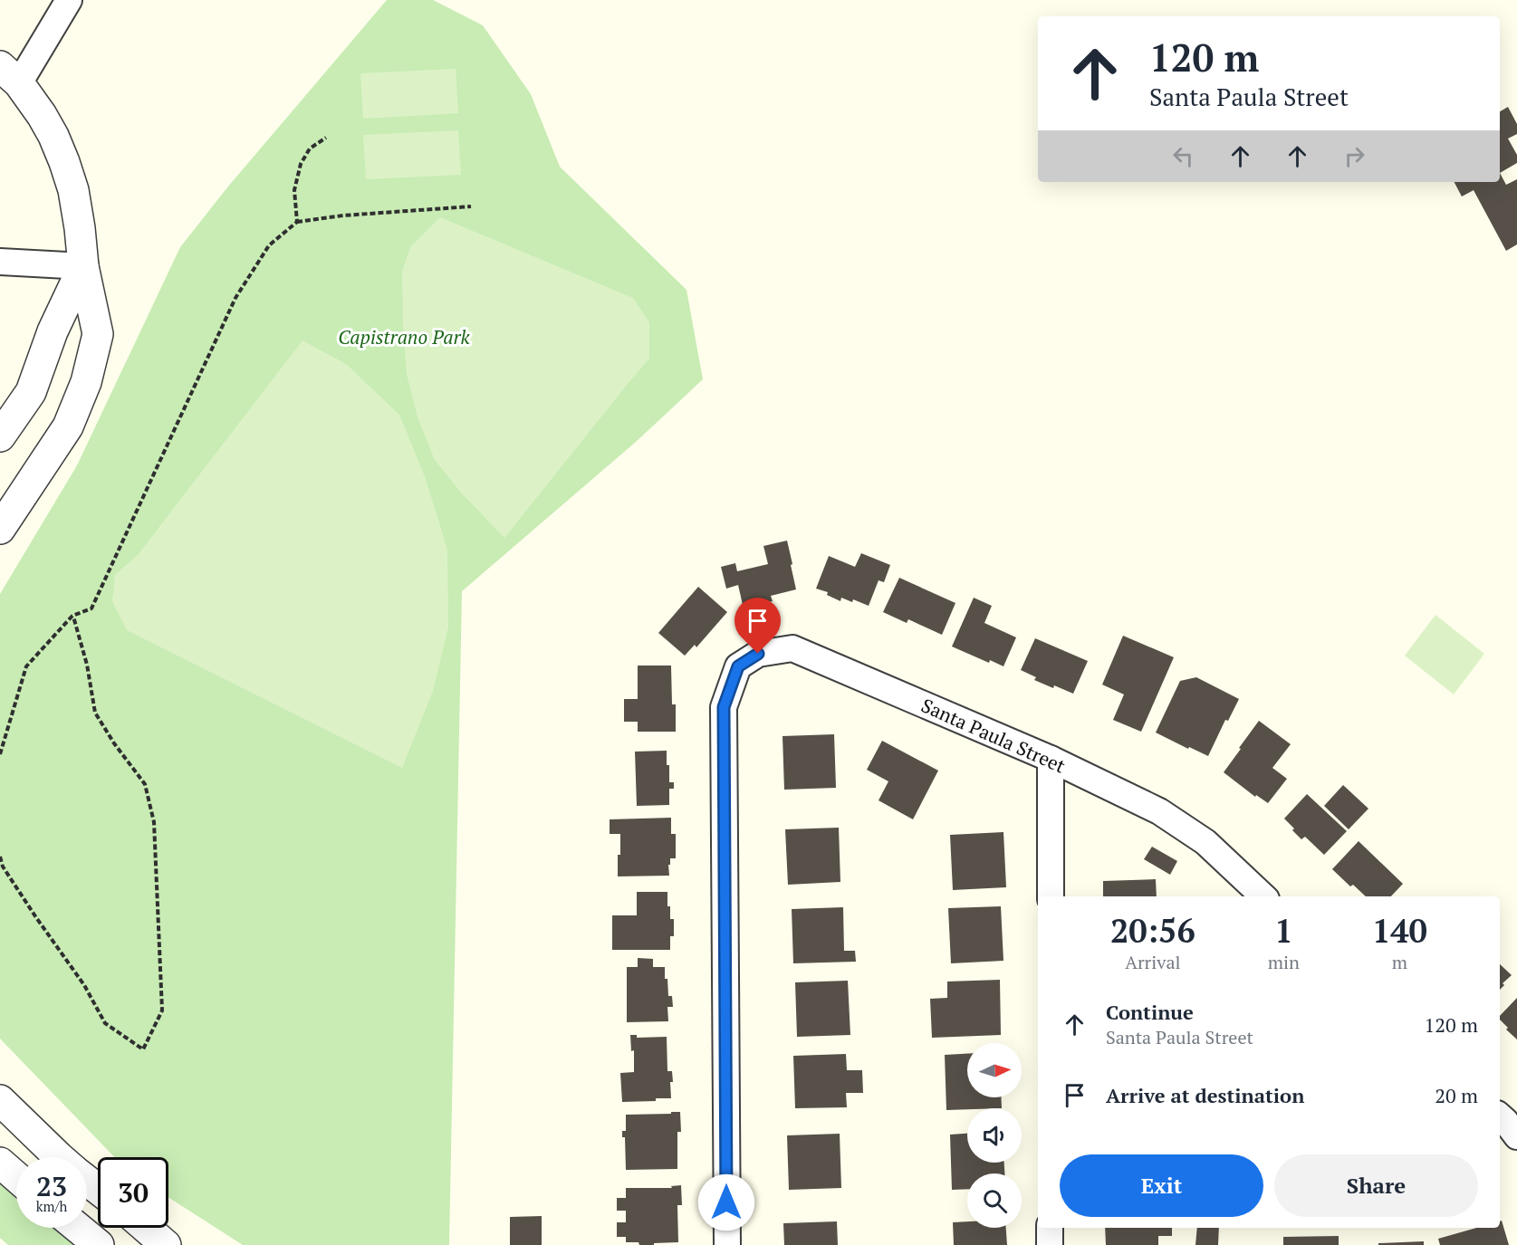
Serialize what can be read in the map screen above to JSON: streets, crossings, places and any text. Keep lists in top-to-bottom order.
{
  "streets": {
    "street": ["Santa Paula Street"]
  },
  "parks": ["Capistrano Park"],
  "north": "right",
  "page": {
    "turn": ["120 m", "Santa Paula Street"],
    "eta": [
      "20:56",
      "Arrival",
      "1",
      "min",
      "140",
      "m"
    ],
    "list": [
      {
        "name": "Continue",
        "note": "Santa Paula Street",
        "value": "120 m"
      },
      {
        "name": "Arrive at destination",
        "value": "20 m"
      }
    ],
    "buttons": ["Exit", "Share"],
    "speed": "23 km/h",
    "limit": "30"
  }
}
